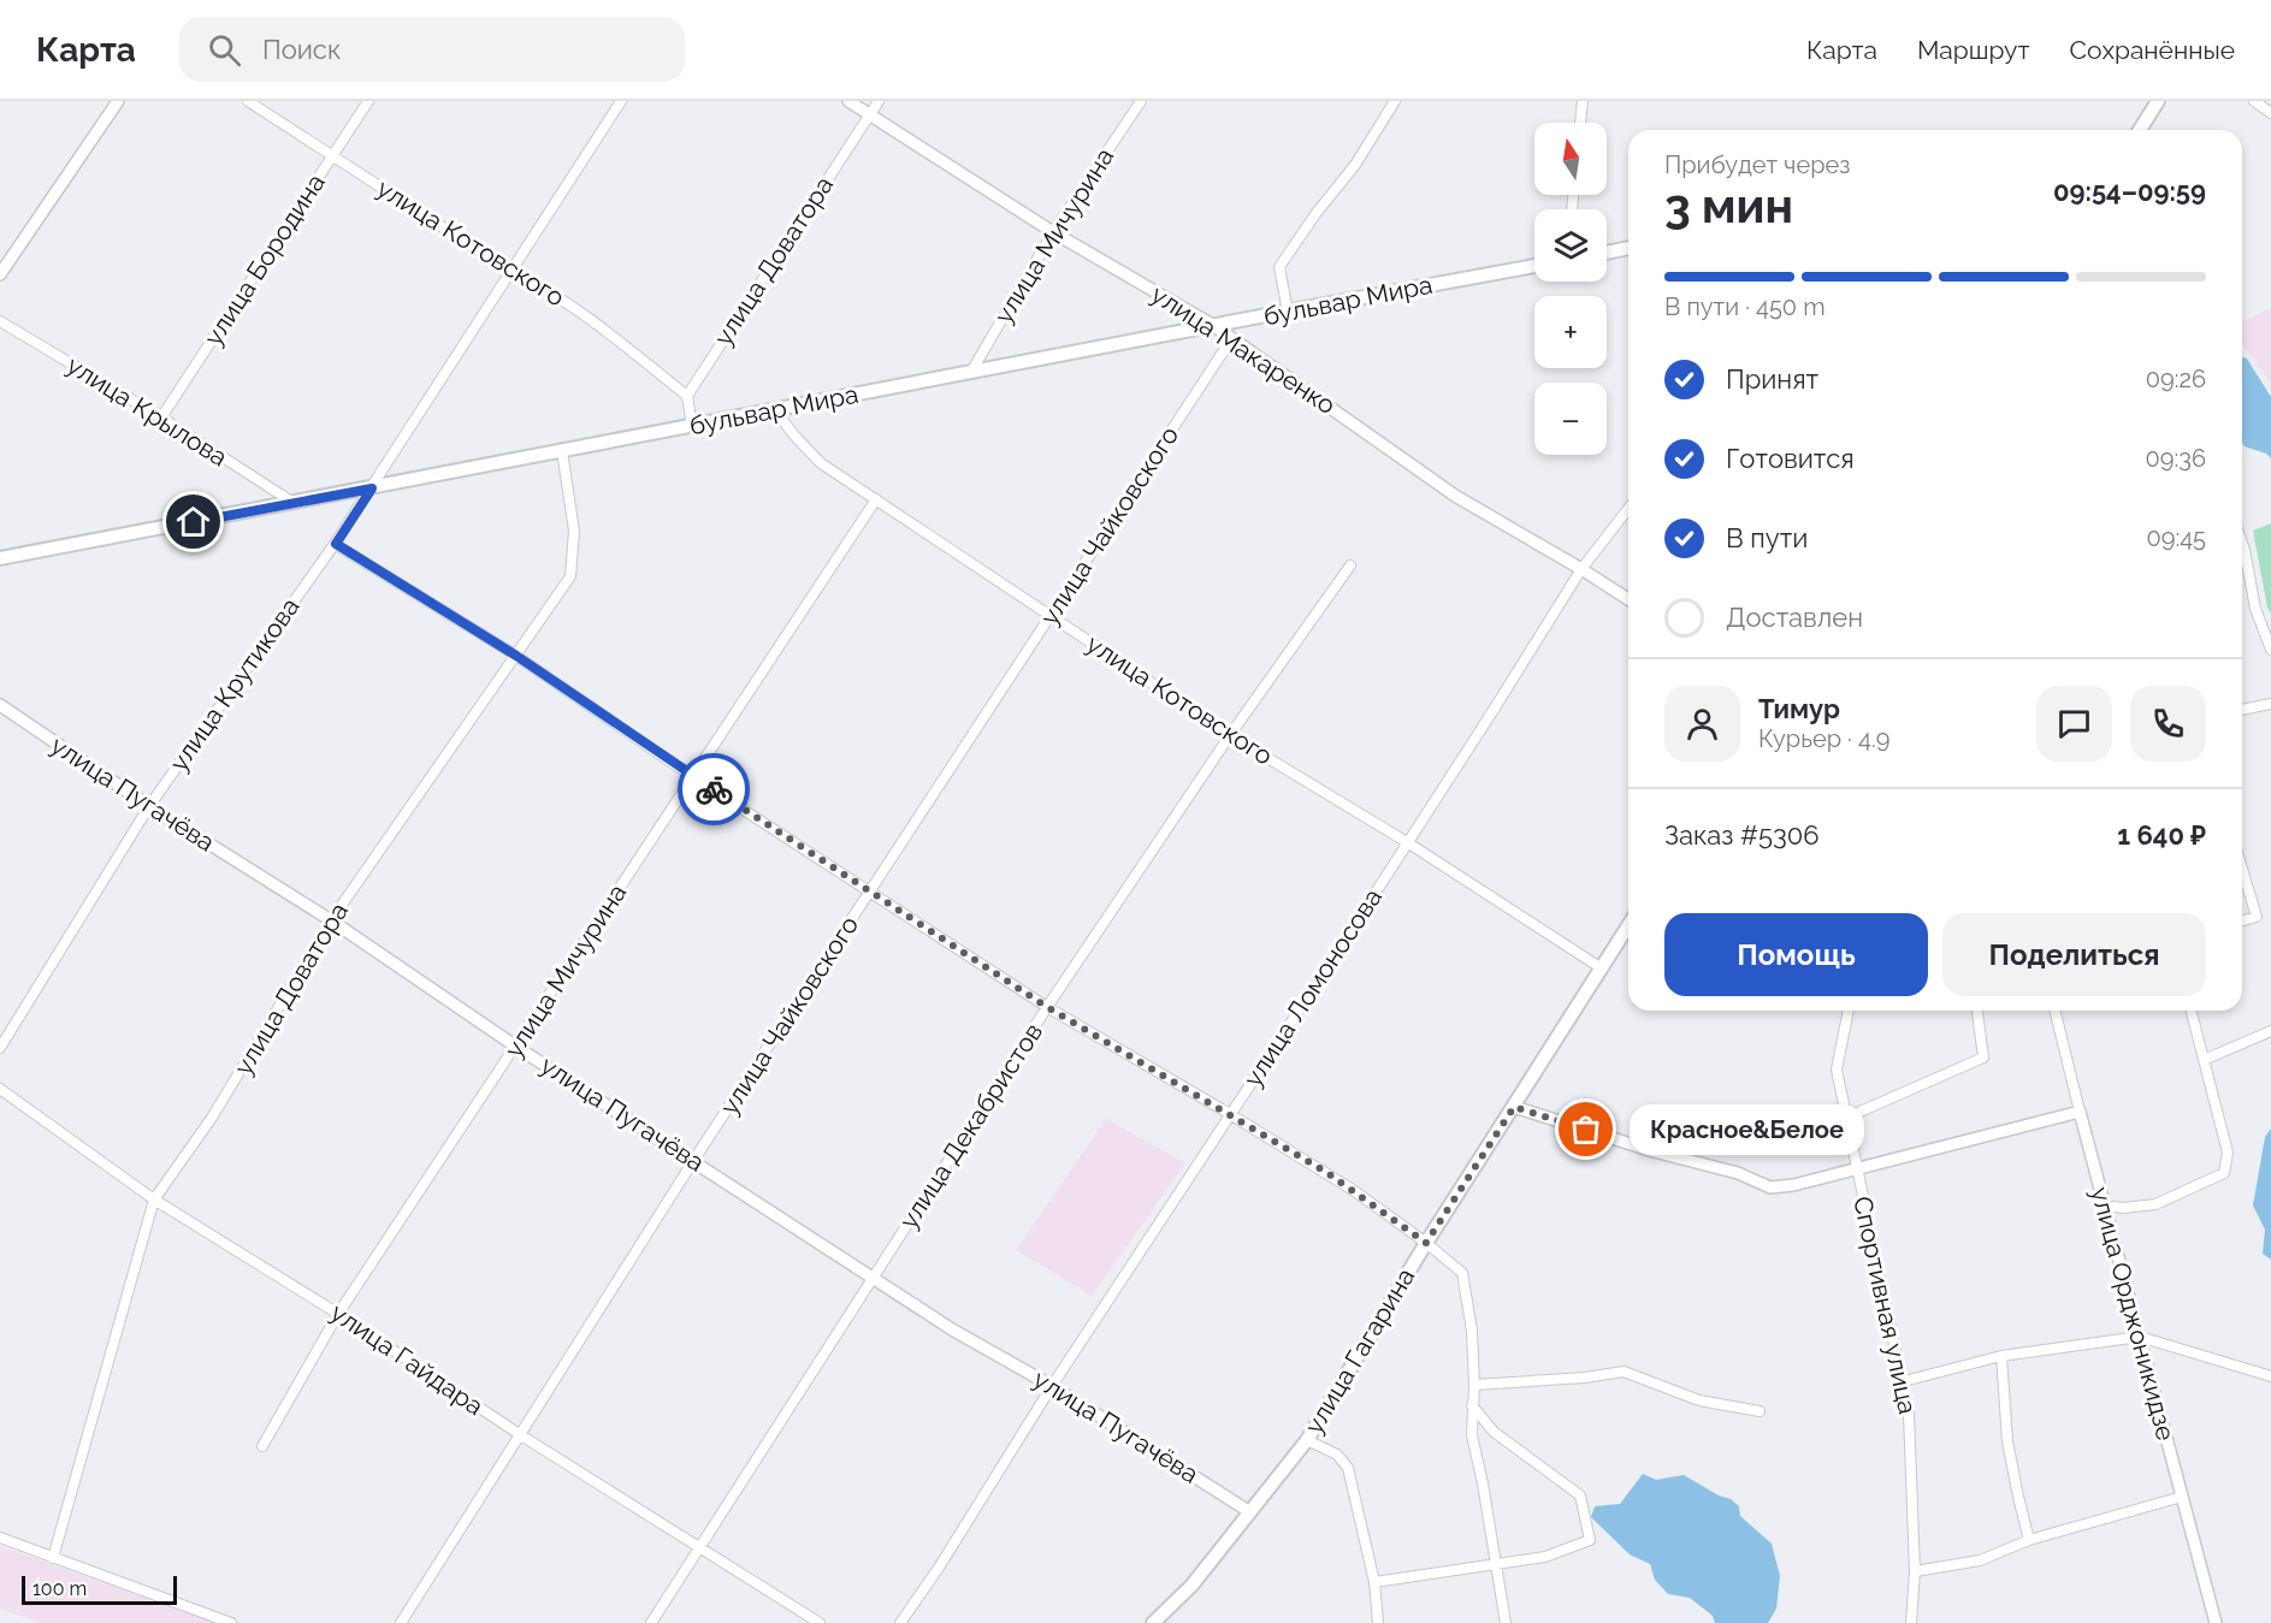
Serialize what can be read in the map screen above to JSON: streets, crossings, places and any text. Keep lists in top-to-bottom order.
{
  "streets": {
    "main road": ["бульвар Мира", "улица Гагарина"],
    "street": [
      "улица Мичурина",
      "улица Котовского",
      "улица Бородина",
      "улица Доватора",
      "улица Макаренко",
      "улица Крылова",
      "улица Чайковского",
      "улица Крутикова",
      "улица Пугачёва",
      "улица Ломоносова",
      "улица Декабристов",
      "Спортивная улица",
      "улица Орджоникидзе",
      "улица Гайдара"
    ]
  },
  "crossings": [
    ["улица Мичурина", "улица Котовского"],
    ["улица Мичурина", "бульвар Мира"],
    ["улица Мичурина", "улица Макаренко"],
    ["улица Мичурина", "улица Пугачёва"],
    ["улица Мичурина", "улица Гайдара"],
    ["улица Котовского", "улица Бородина"],
    ["улица Котовского", "улица Доватора"],
    ["улица Котовского", "бульвар Мира"],
    ["улица Котовского", "улица Чайковского"],
    ["улица Котовского", "улица Ломоносова"],
    ["улица Котовского", "улица Декабристов"],
    ["улица Котовского", "улица Гагарина"],
    ["улица Бородина", "улица Крылова"],
    ["улица Доватора", "бульвар Мира"],
    ["улица Доватора", "улица Макаренко"],
    ["улица Доватора", "улица Пугачёва"],
    ["улица Доватора", "улица Гайдара"],
    ["бульвар Мира", "улица Макаренко"],
    ["бульвар Мира", "улица Крылова"],
    ["улица Макаренко", "улица Чайковского"],
    ["улица Макаренко", "улица Ломоносова"],
    ["улица Чайковского", "улица Пугачёва"],
    ["улица Чайковского", "улица Гайдара"],
    ["улица Крутикова", "улица Пугачёва"],
    ["улица Пугачёва", "улица Ломоносова"],
    ["улица Пугачёва", "улица Декабристов"],
    ["улица Пугачёва", "улица Гагарина"],
    ["улица Декабристов", "улица Гайдара"]
  ],
  "places": ["Красное&Белое"],
  "scale_bar": "100 m",
  "north": "top",
  "page": {
    "header": "Карта",
    "search": "Поиск",
    "nav": ["Карта", "Маршрут", "Сохранённые"],
    "map_buttons": ["+", "−"],
    "heading": ["3 мин", "Прибудет через", "09:54–09:59"],
    "panel": [
      "Тимур",
      "Курьер · 4.9",
      "Заказ #5306",
      "1 640 ₽"
    ],
    "bar": "В пути · 450 m",
    "list": [
      ["Принят", "09:26"],
      ["Готовится", "09:36"],
      ["В пути", "09:45"],
      "Доставлен"
    ],
    "buttons": ["Помощь", "Поделиться"],
    "bubble": "Красное&Белое",
    "scale": "100 m"
  }
}
